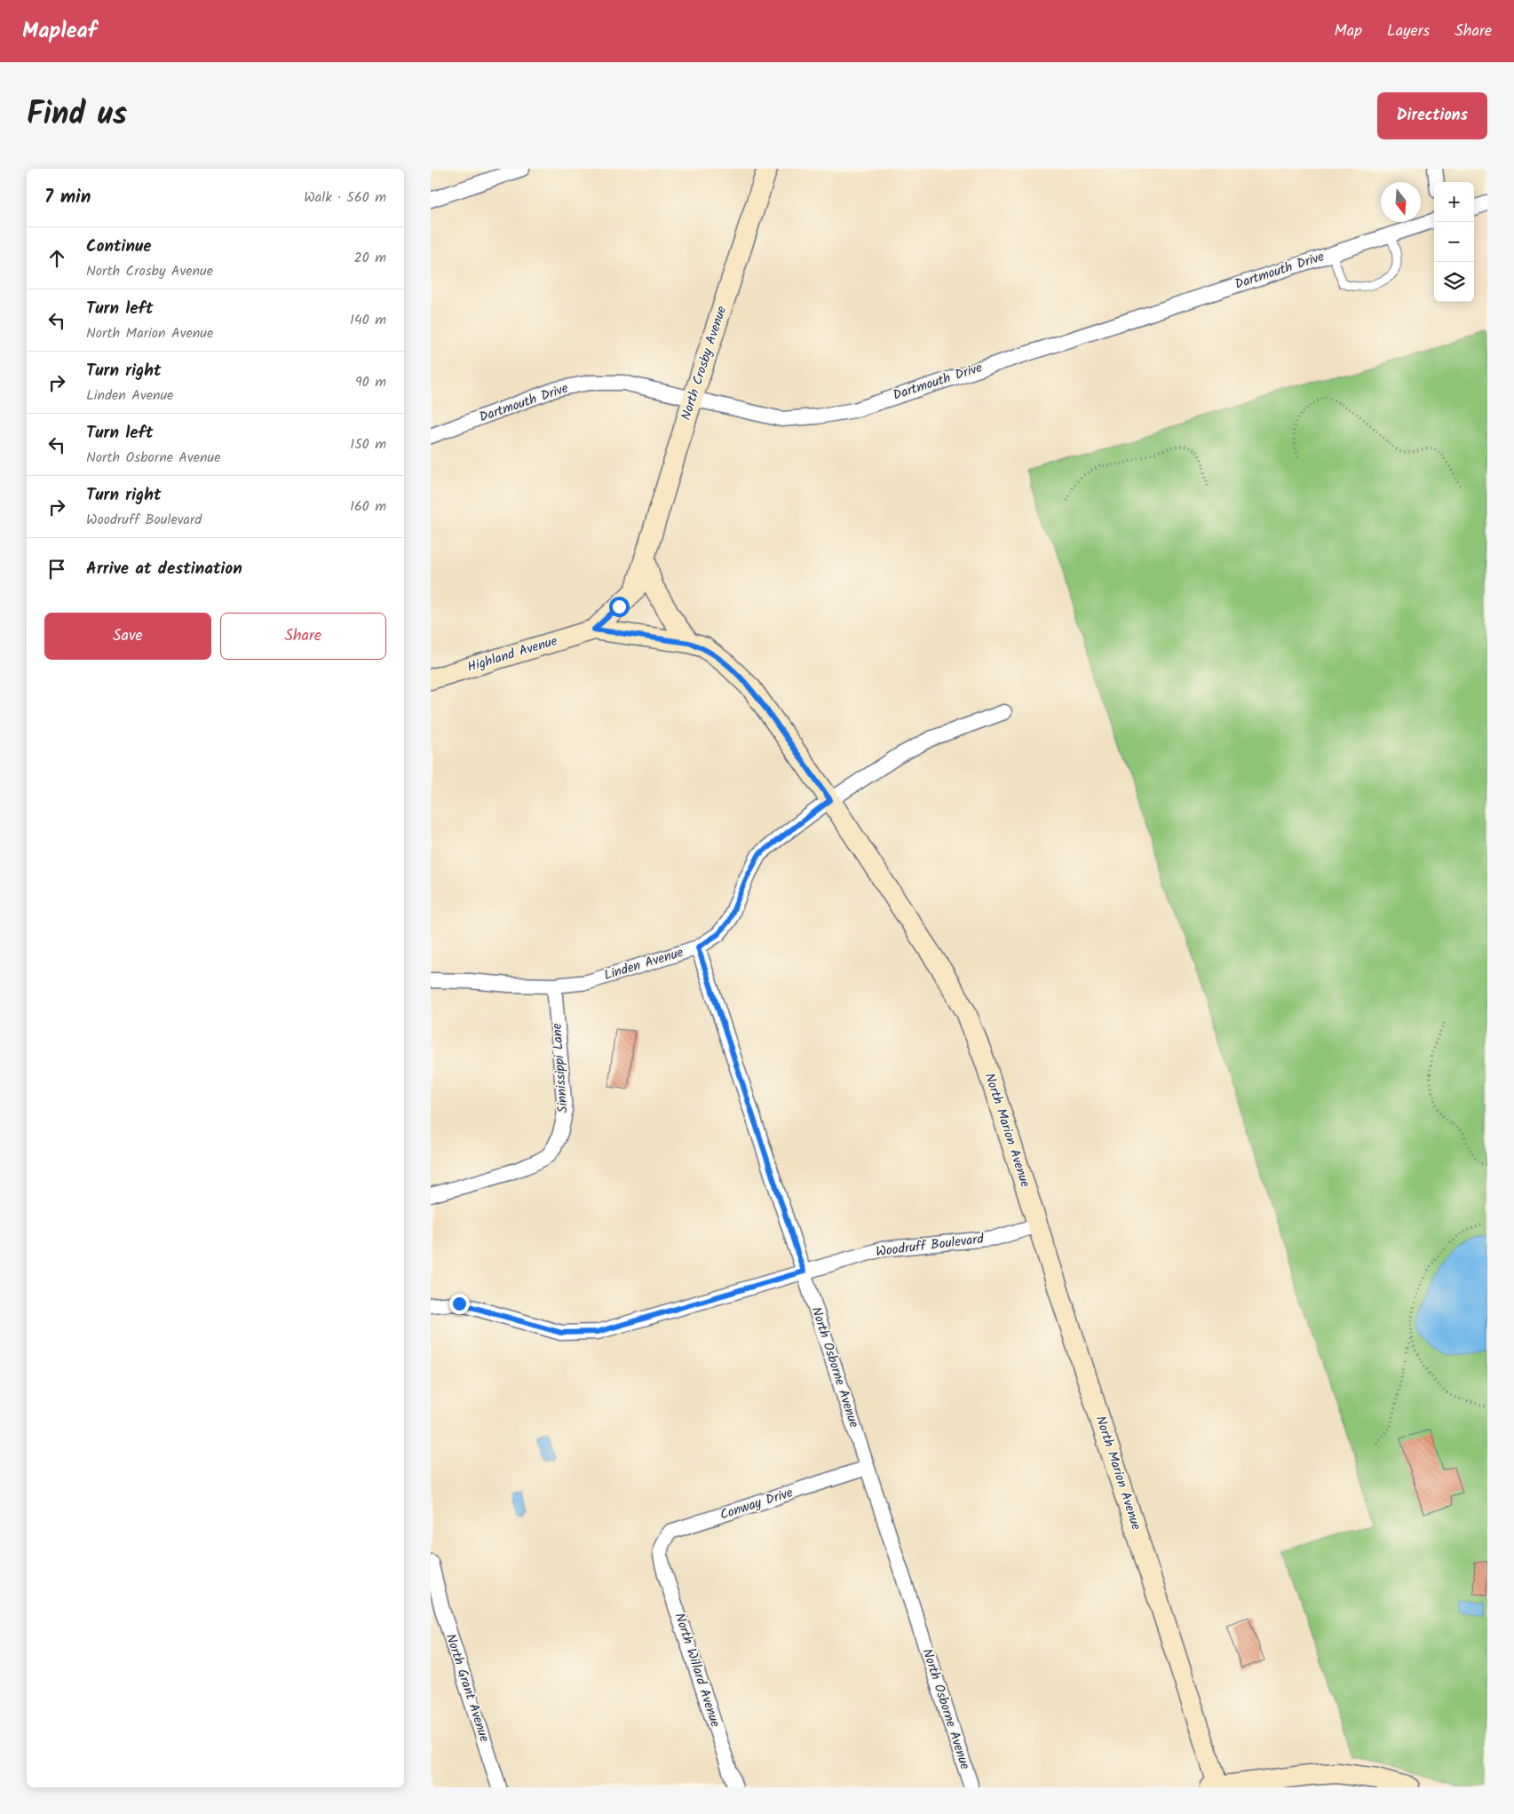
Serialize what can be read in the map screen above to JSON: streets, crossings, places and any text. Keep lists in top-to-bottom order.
{
  "streets": {
    "street": [
      "Dartmouth Drive",
      "North Crosby Avenue",
      "Highland Avenue",
      "Linden Avenue",
      "Sinnissippi Lane",
      "North Marion Avenue",
      "Woodruff Boulevard",
      "North Osborne Avenue",
      "Conway Drive",
      "North Willard Avenue",
      "North Grant Avenue"
    ]
  },
  "crossings": [
    ["Dartmouth Drive", "North Crosby Avenue"],
    ["North Crosby Avenue", "Highland Avenue"],
    ["North Crosby Avenue", "North Marion Avenue"],
    ["Highland Avenue", "North Marion Avenue"],
    ["Linden Avenue", "Sinnissippi Lane"],
    ["Linden Avenue", "North Marion Avenue"],
    ["Linden Avenue", "North Osborne Avenue"],
    ["North Marion Avenue", "Woodruff Boulevard"],
    ["Woodruff Boulevard", "North Osborne Avenue"],
    ["North Osborne Avenue", "Conway Drive"],
    ["Conway Drive", "North Willard Avenue"]
  ],
  "north": "bottom",
  "page": {
    "header": "Mapleaf",
    "nav": ["Map", "Layers", "Share"],
    "title": "Find us",
    "buttons": [
      "Directions",
      ["Save", "Share"]
    ],
    "heading": ["7 min", "Walk · 560 m"],
    "map_buttons": ["+", "−"],
    "list": [
      ["Continue", "North Crosby Avenue", "20 m"],
      ["Turn left", "North Marion Avenue", "140 m"],
      ["Turn right", "Linden Avenue", "90 m"],
      ["Turn left", "North Osborne Avenue", "150 m"],
      ["Turn right", "Woodruff Boulevard", "160 m"],
      "Arrive at destination"
    ]
  }
}
